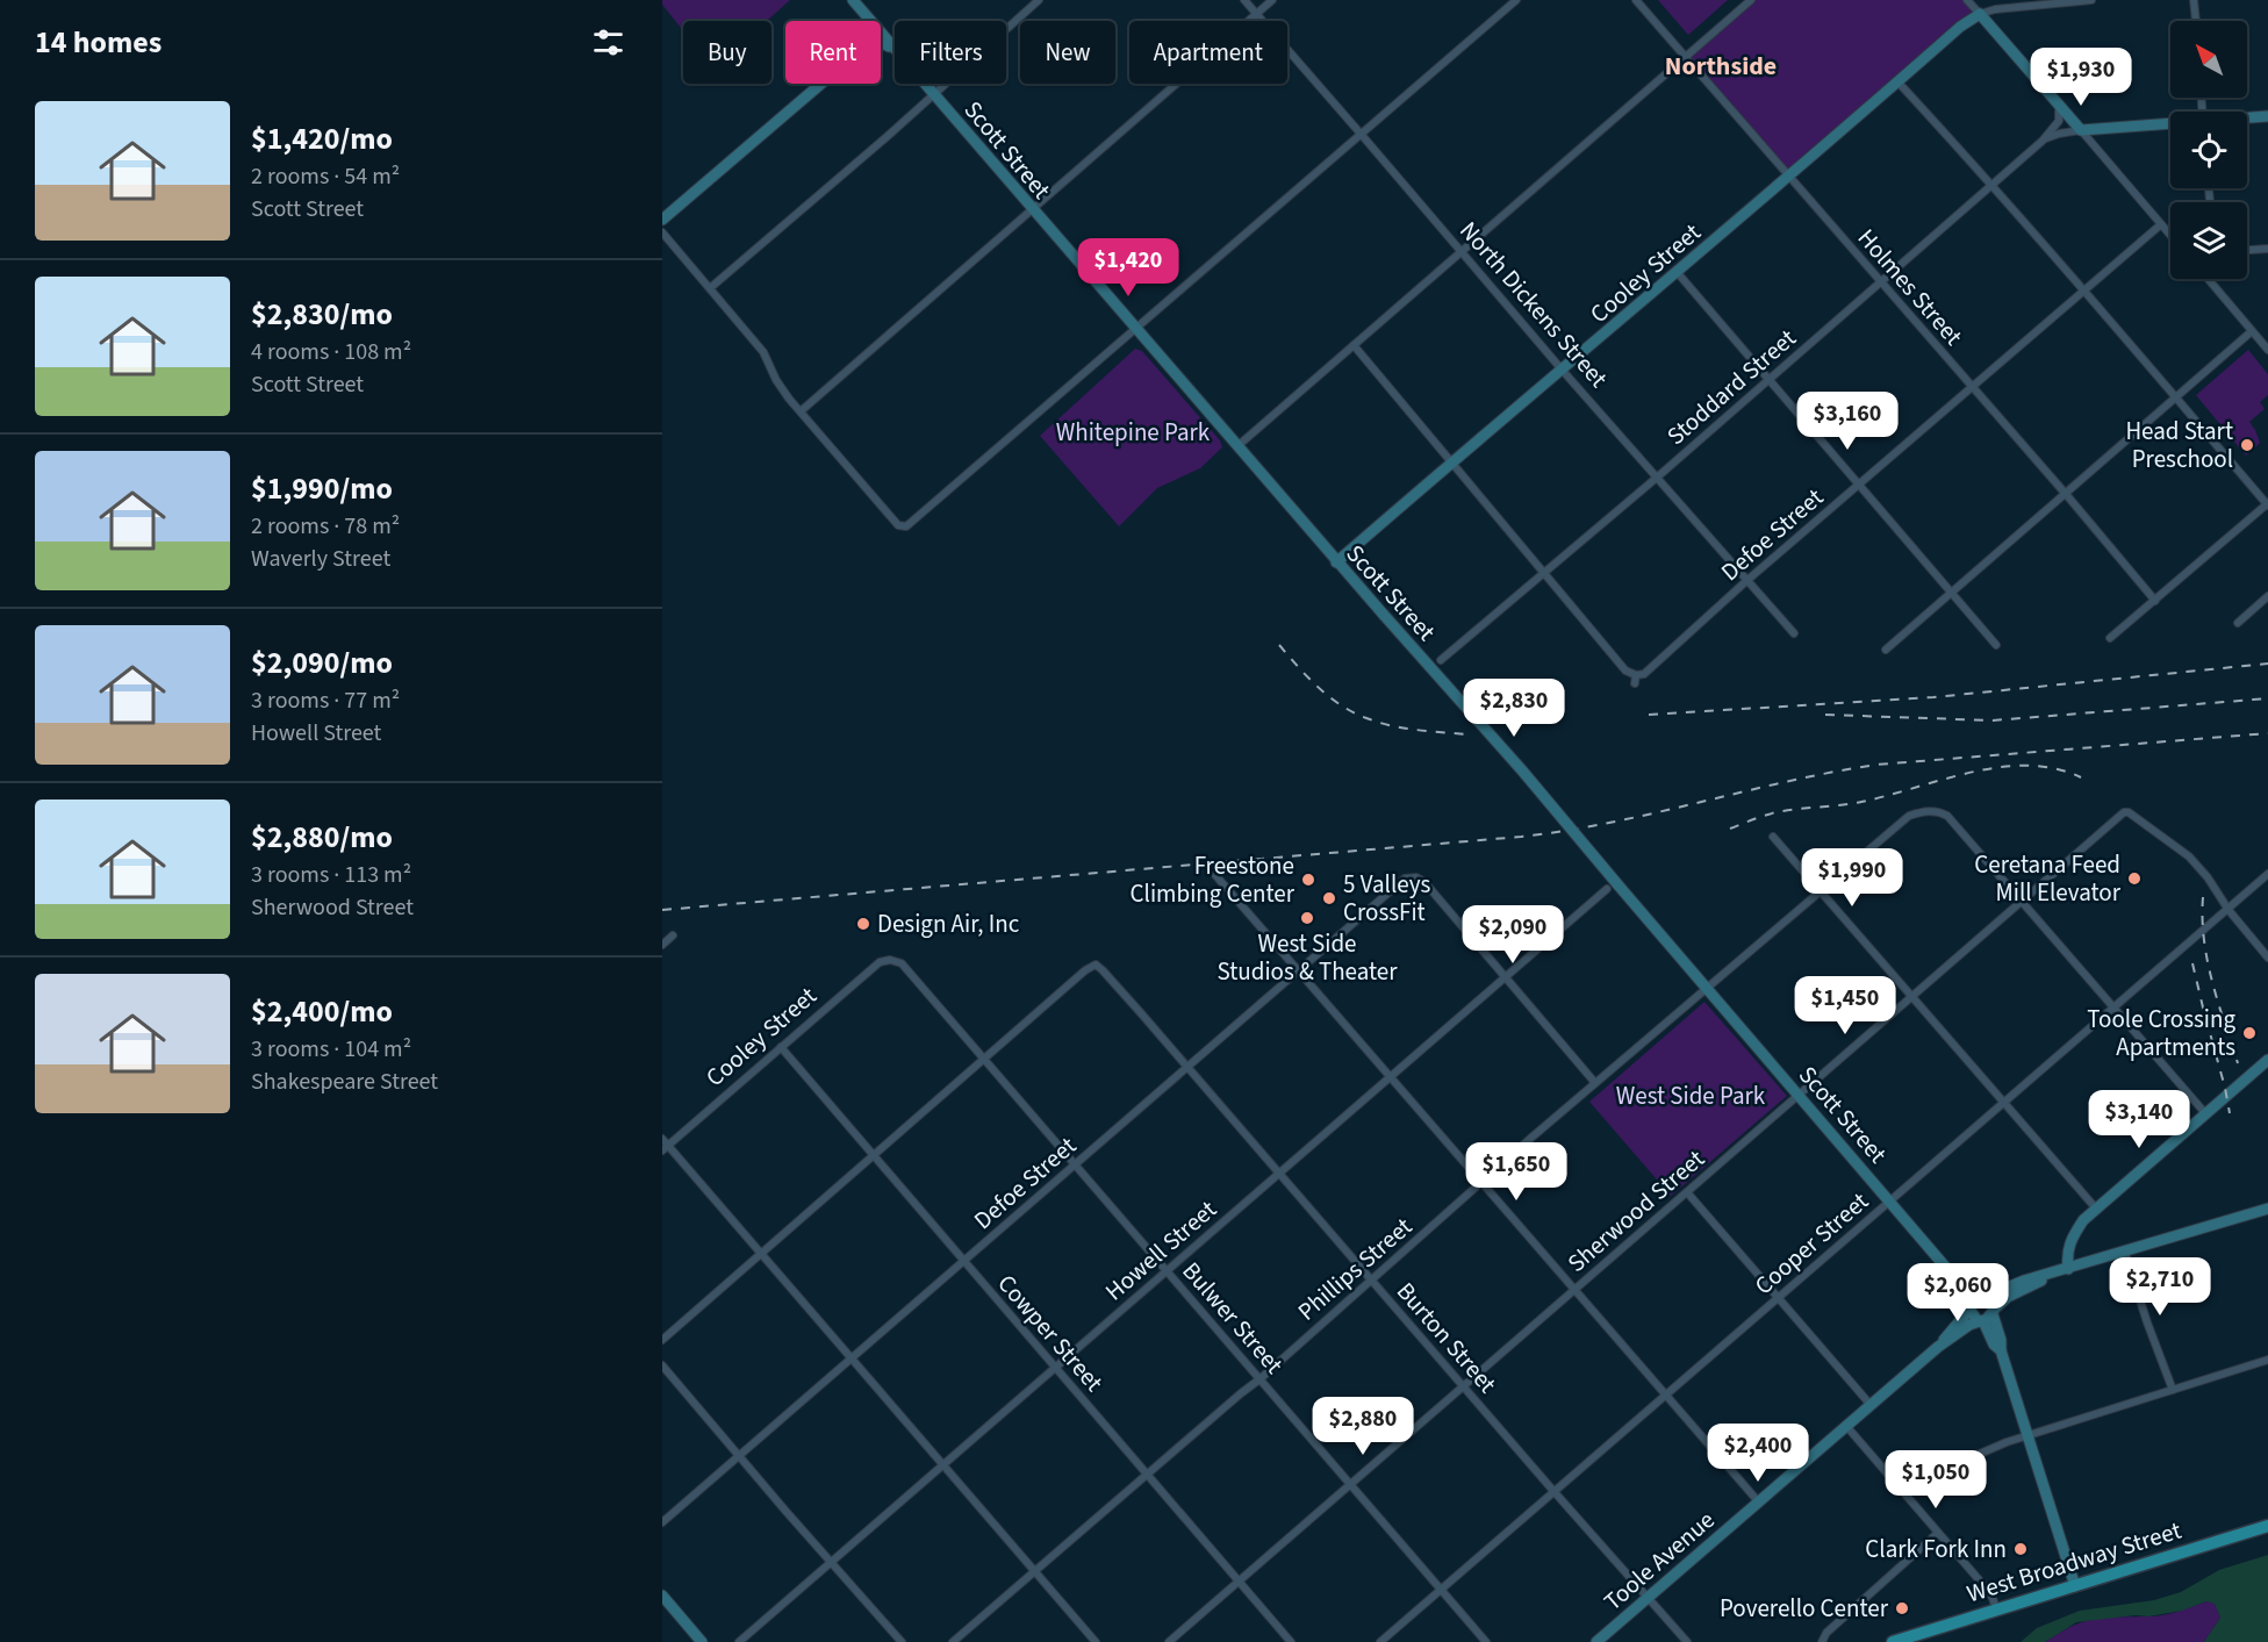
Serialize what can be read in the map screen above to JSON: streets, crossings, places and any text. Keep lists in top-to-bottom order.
{
  "streets": {
    "main road": ["West Broadway Street"],
    "street": [
      "Scott Street",
      "Cooley Street",
      "Holmes Street",
      "North Dickens Street",
      "Stoddard Street",
      "Defoe Street",
      "Sherwood Street",
      "Cooper Street",
      "Howell Street",
      "Phillips Street",
      "Bulwer Street",
      "Cowper Street",
      "Burton Street",
      "Toole Avenue"
    ]
  },
  "crossings": [
    ["Scott Street", "Cooley Street"],
    ["Scott Street", "Sherwood Street"],
    ["Scott Street", "Cooper Street"],
    ["Scott Street", "Howell Street"],
    ["Scott Street", "Phillips Street"],
    ["Cooley Street", "Holmes Street"],
    ["Cooley Street", "North Dickens Street"],
    ["Cooley Street", "Bulwer Street"],
    ["Cooley Street", "Cowper Street"],
    ["Holmes Street", "Stoddard Street"],
    ["Holmes Street", "Defoe Street"],
    ["North Dickens Street", "Stoddard Street"],
    ["North Dickens Street", "Defoe Street"],
    ["Stoddard Street", "Defoe Street"],
    ["Defoe Street", "Howell Street"],
    ["Defoe Street", "Bulwer Street"],
    ["Defoe Street", "Cowper Street"],
    ["Defoe Street", "Burton Street"],
    ["Sherwood Street", "Cooper Street"],
    ["Sherwood Street", "Phillips Street"],
    ["Sherwood Street", "Bulwer Street"],
    ["Sherwood Street", "Cowper Street"],
    ["Sherwood Street", "Burton Street"],
    ["Cooper Street", "Bulwer Street"],
    ["Cooper Street", "Burton Street"],
    ["Howell Street", "Bulwer Street"],
    ["Howell Street", "Cowper Street"],
    ["Howell Street", "Burton Street"],
    ["Phillips Street", "Bulwer Street"],
    ["Phillips Street", "Cowper Street"],
    ["Phillips Street", "Burton Street"],
    ["Bulwer Street", "Burton Street"],
    ["Burton Street", "Toole Avenue"]
  ],
  "districts": ["Northside"],
  "parks": ["Whitepine Park", "West Side Park"],
  "places": [
    "Head Start Preschool",
    "Ceretana Feed Mill Elevator",
    "Freestone Climbing Center",
    "5 Valleys CrossFit",
    "West Side Studios & Theater",
    "Design Air, Inc",
    "Toole Crossing Apartments",
    "Clark Fork Inn",
    "Poverello Center"
  ],
  "north": "top left",
  "page": {
    "heading": "14 homes",
    "chip": [
      "Buy",
      "Rent",
      "Filters",
      "New",
      "Apartment"
    ],
    "price": [
      "$1,930",
      "$1,420",
      "$3,160",
      "$2,830",
      "$1,990",
      "$2,090",
      "$1,450",
      "$3,140",
      "$1,650",
      "$2,710",
      "$2,060",
      "$2,880",
      "$2,400",
      "$1,050"
    ],
    "list": [
      {
        "name": "$1,420/mo",
        "note": "2 rooms · 54 m² · Scott Street"
      },
      {
        "name": "$2,830/mo",
        "note": "4 rooms · 108 m² · Scott Street"
      },
      {
        "name": "$1,990/mo",
        "note": "2 rooms · 78 m² · Waverly Street"
      },
      {
        "name": "$2,090/mo",
        "note": "3 rooms · 77 m² · Howell Street"
      },
      {
        "name": "$2,880/mo",
        "note": "3 rooms · 113 m² · Sherwood Street"
      },
      {
        "name": "$2,400/mo",
        "note": "3 rooms · 104 m² · Shakespeare Street"
      }
    ]
  }
}
